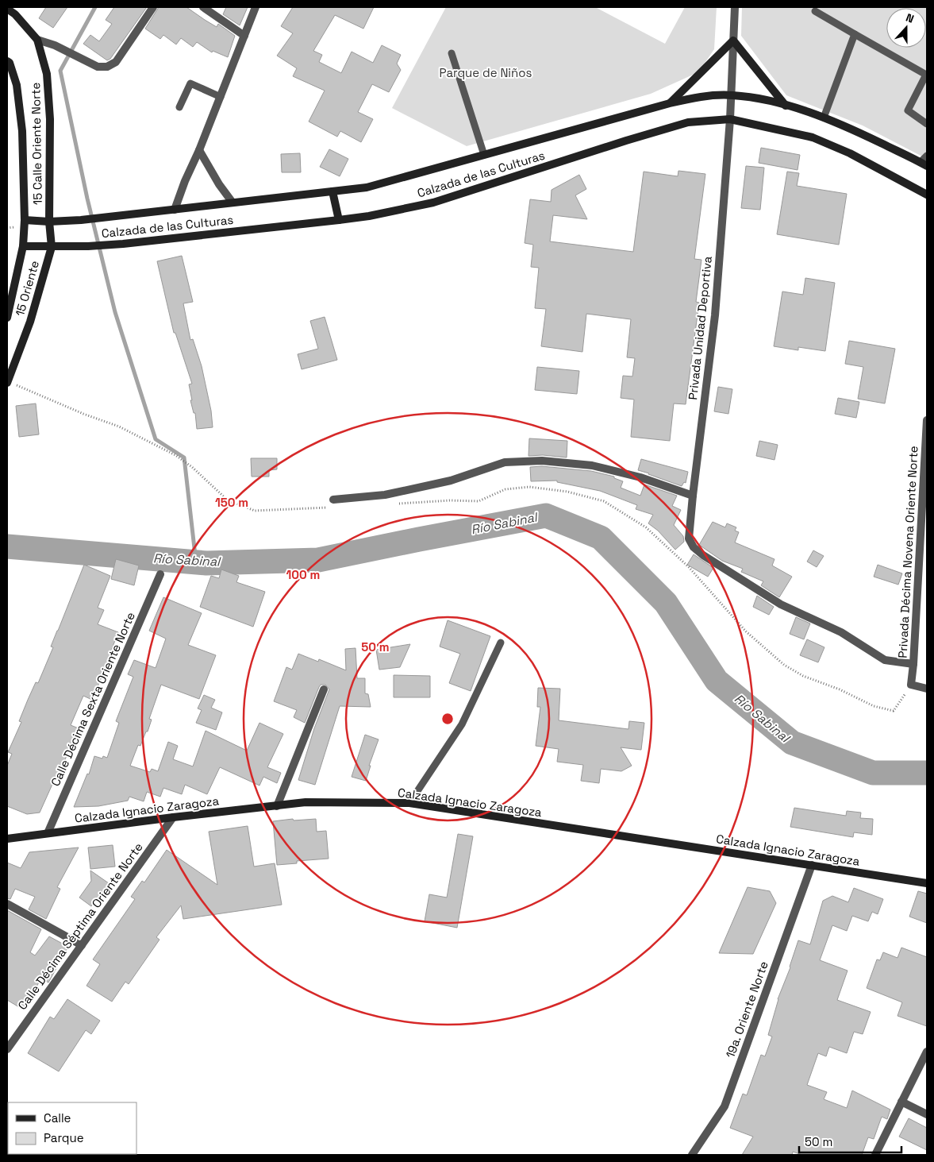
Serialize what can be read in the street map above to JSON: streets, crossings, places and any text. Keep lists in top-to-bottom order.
{
  "streets": {
    "main road": [
      "15 Calle Oriente Norte",
      "Calzada de las Culturas",
      "15 Oriente",
      "Calzada Ignacio Zaragoza"
    ],
    "street": [
      "Privada Unidad Deportiva",
      "Privada Décima Novena Oriente Norte",
      "Calle Décima Sexta Oriente Norte",
      "Calle Décima Séptima Oriente Norte",
      "19a. Oriente Norte"
    ]
  },
  "crossings": [
    ["15 Calle Oriente Norte", "Calzada de las Culturas"],
    ["15 Calle Oriente Norte", "15 Oriente"],
    ["Calzada de las Culturas", "15 Oriente"],
    ["Calzada de las Culturas", "Privada Unidad Deportiva"],
    ["Privada Unidad Deportiva", "Privada Décima Novena Oriente Norte"],
    ["Calle Décima Sexta Oriente Norte", "Calzada Ignacio Zaragoza"],
    ["Calzada Ignacio Zaragoza", "Calle Décima Séptima Oriente Norte"],
    ["Calzada Ignacio Zaragoza", "19a. Oriente Norte"]
  ],
  "water": ["Río Sabinal"],
  "parks": ["Parque de Niños"],
  "legend": ["Calle", "Parque"],
  "scale_bar": "50 m",
  "north": "top",
  "rings": ["150 m", "100 m", "50 m"]
}
